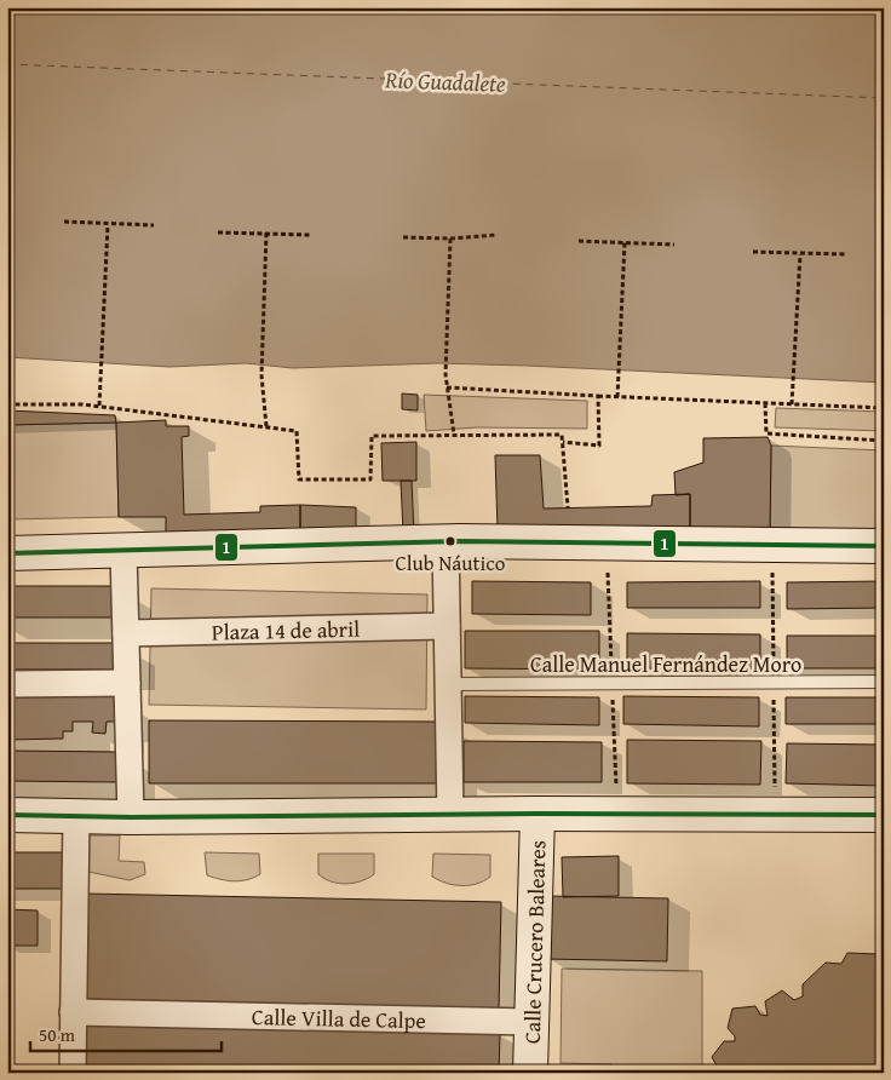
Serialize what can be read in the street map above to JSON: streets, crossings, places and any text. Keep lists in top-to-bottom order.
{
  "streets": {
    "street": ["Plaza 14 de abril", "Calle Crucero Baleares", "Calle Villa de Calpe"],
    "lane": ["Calle Manuel Fernández Moro"]
  },
  "crossings": [
    ["Calle Crucero Baleares", "Calle Villa de Calpe"]
  ],
  "water": ["Río Guadalete"],
  "places": ["Club Náutico"],
  "lines": ["transit line 1"],
  "scale_bar": "50 m"
}
